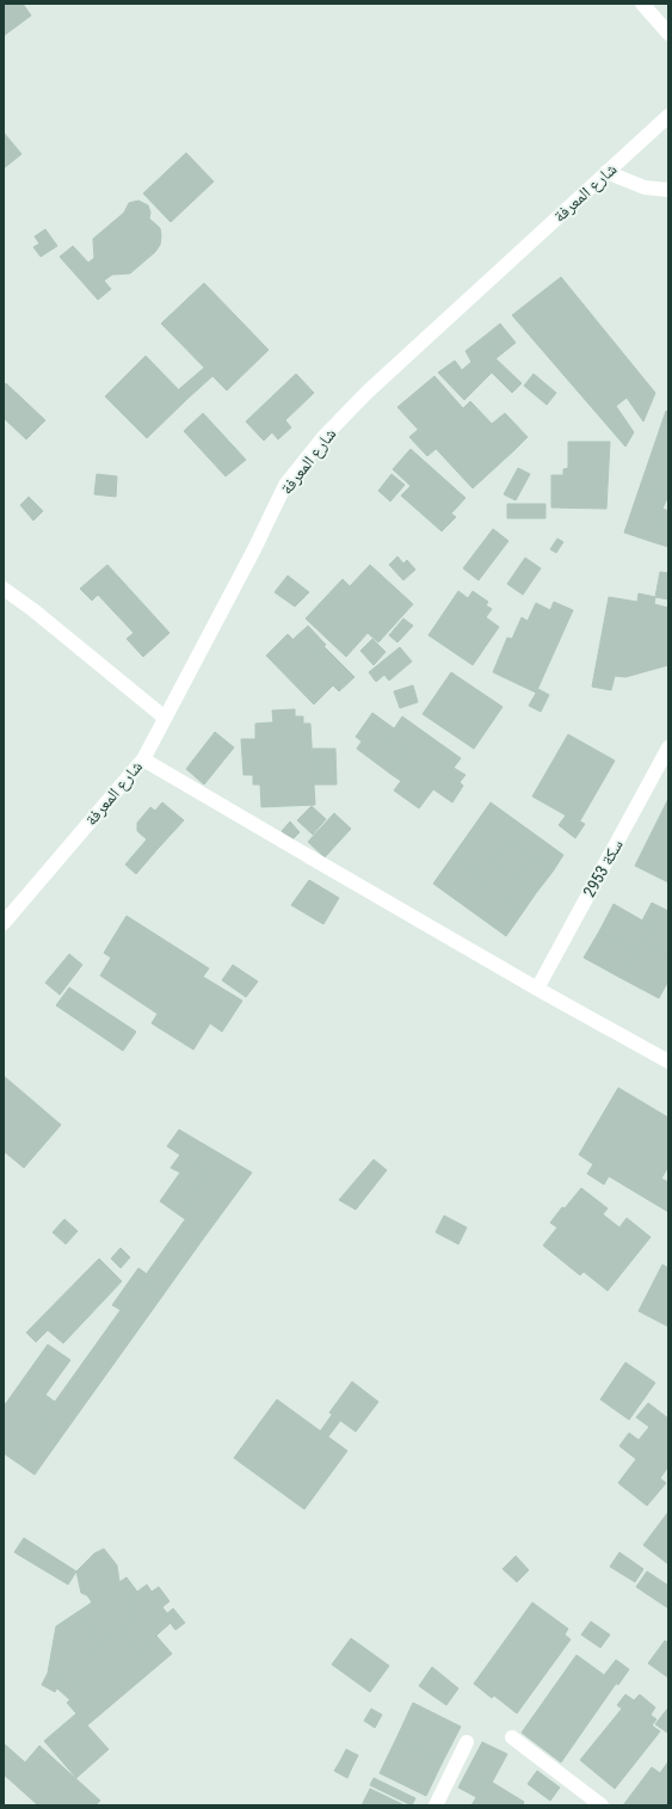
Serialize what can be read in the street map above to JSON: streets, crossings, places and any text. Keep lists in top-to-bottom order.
{
  "streets": {
    "street": ["شارع المعرفة", "سكة 2953"]
  }
}
